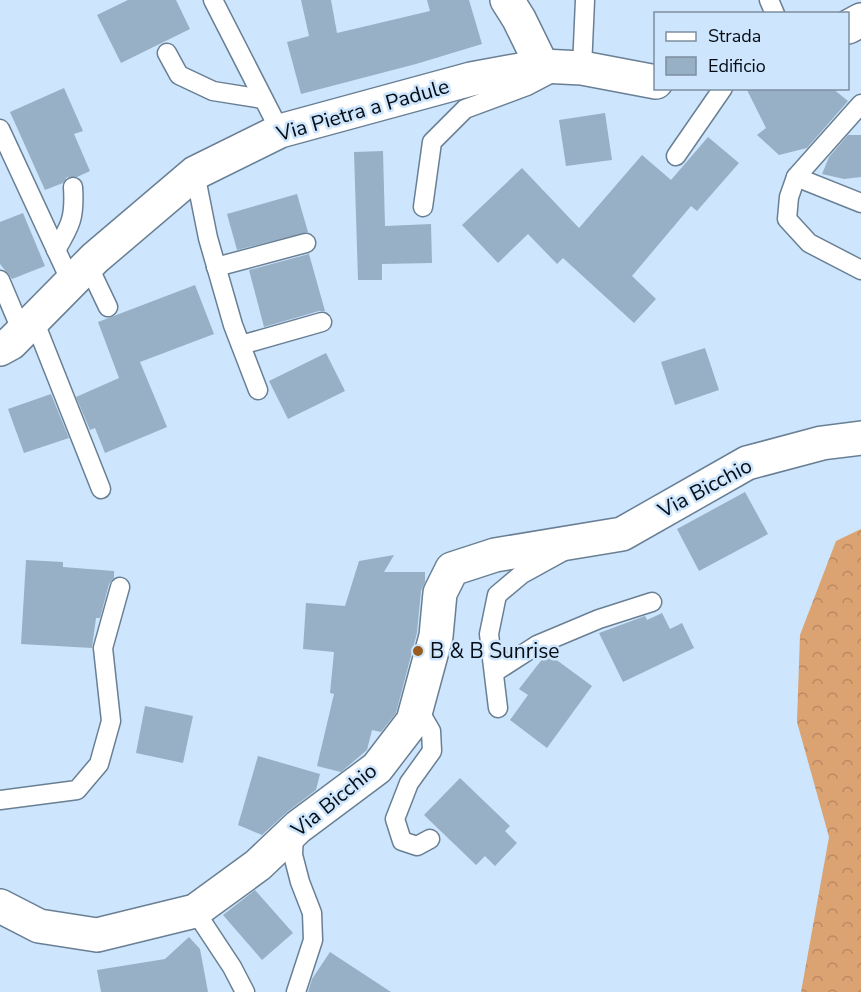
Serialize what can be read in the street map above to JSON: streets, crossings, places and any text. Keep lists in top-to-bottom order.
{
  "streets": {
    "street": ["Via Pietra a Padule", "Via Bicchio"]
  },
  "places": ["B & B Sunrise"],
  "legend": ["Strada", "Edificio"]
}
